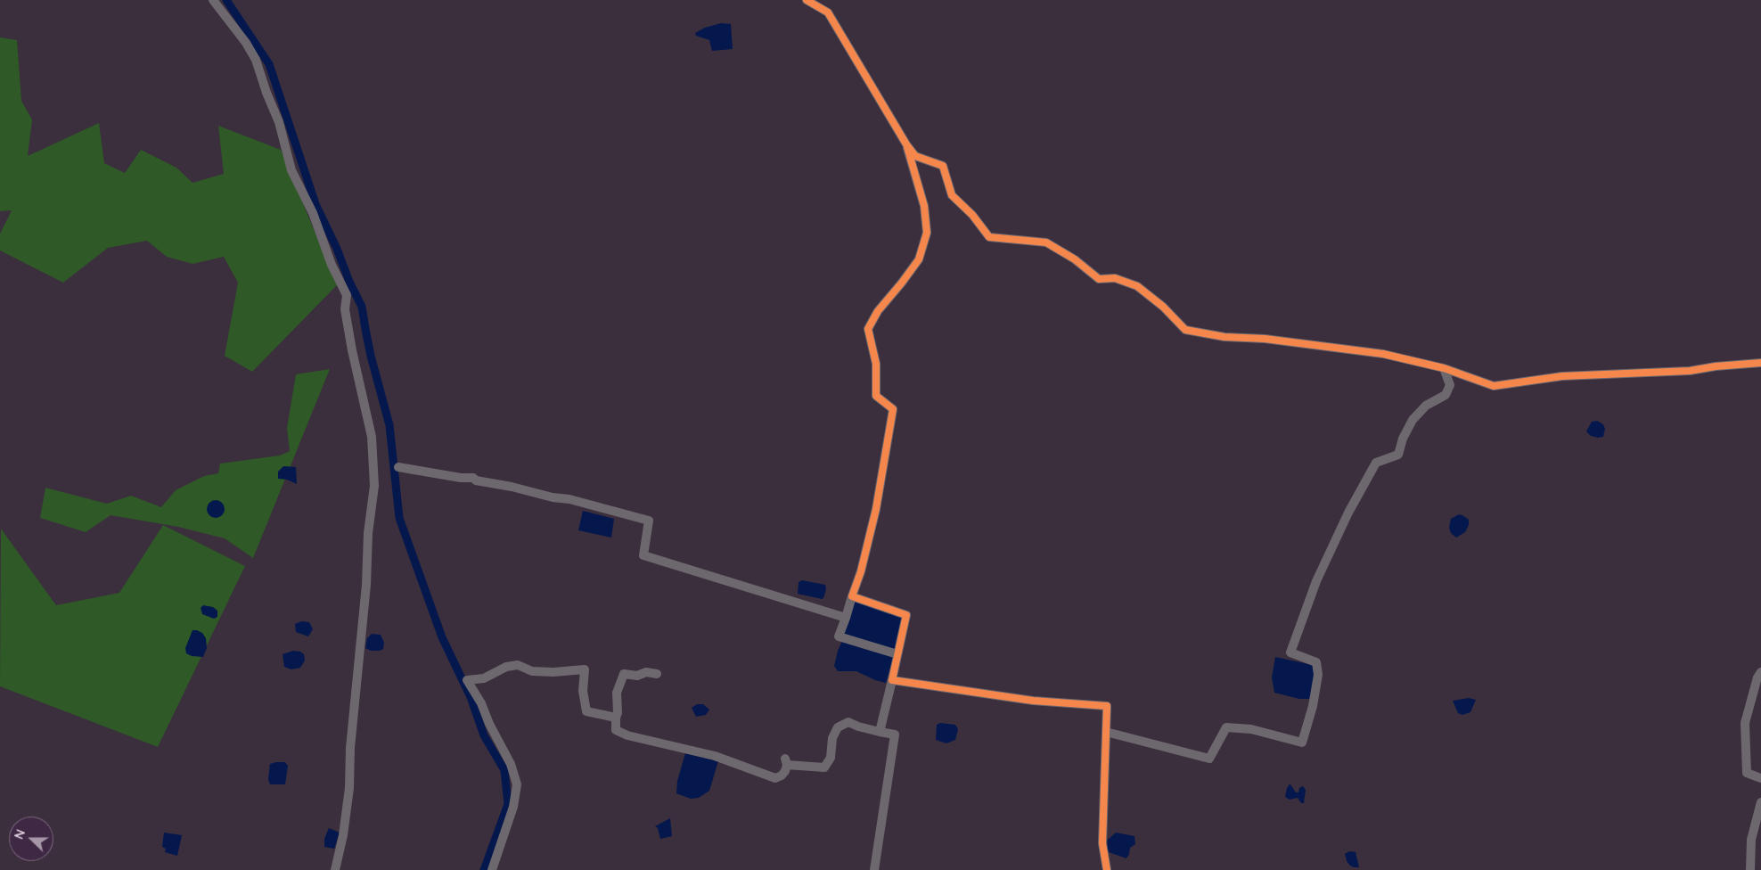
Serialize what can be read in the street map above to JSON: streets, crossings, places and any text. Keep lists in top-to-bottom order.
{
  "north": "left"
}
